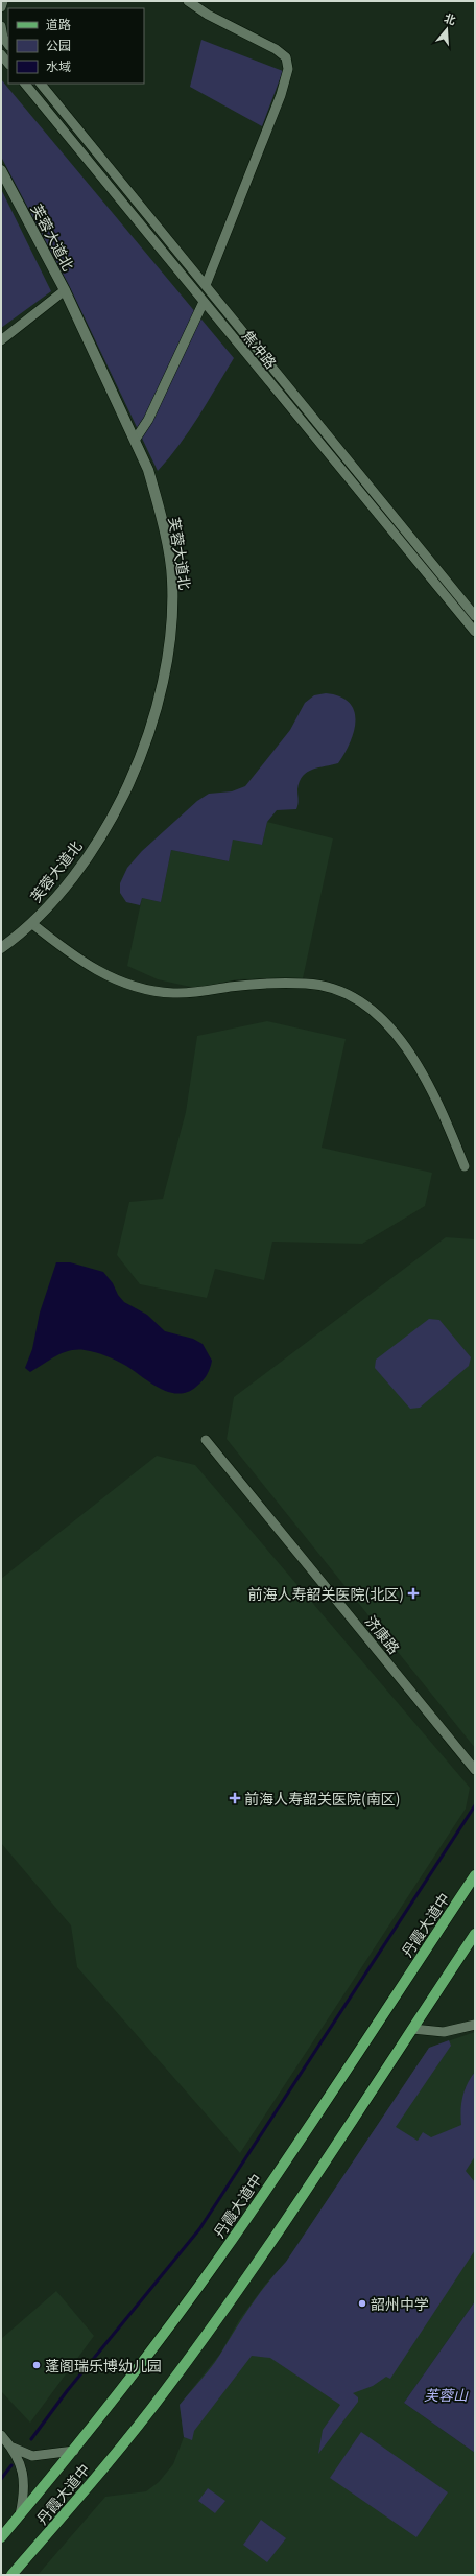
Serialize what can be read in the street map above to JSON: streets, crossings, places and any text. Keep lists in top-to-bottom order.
{
  "streets": {
    "main road": ["芙蓉大道北", "丹霞大道中"],
    "street": ["焦冲路", "济康路"]
  },
  "parks": ["芙蓉山"],
  "places": {
    "health": ["前海人寿韶关医院(北区)", "前海人寿韶关医院(南区)"],
    "other": ["韶州中学", "蓬阁瑞乐博幼儿园"]
  },
  "legend": ["道路", "公园", "水域"],
  "north": "top"
}
